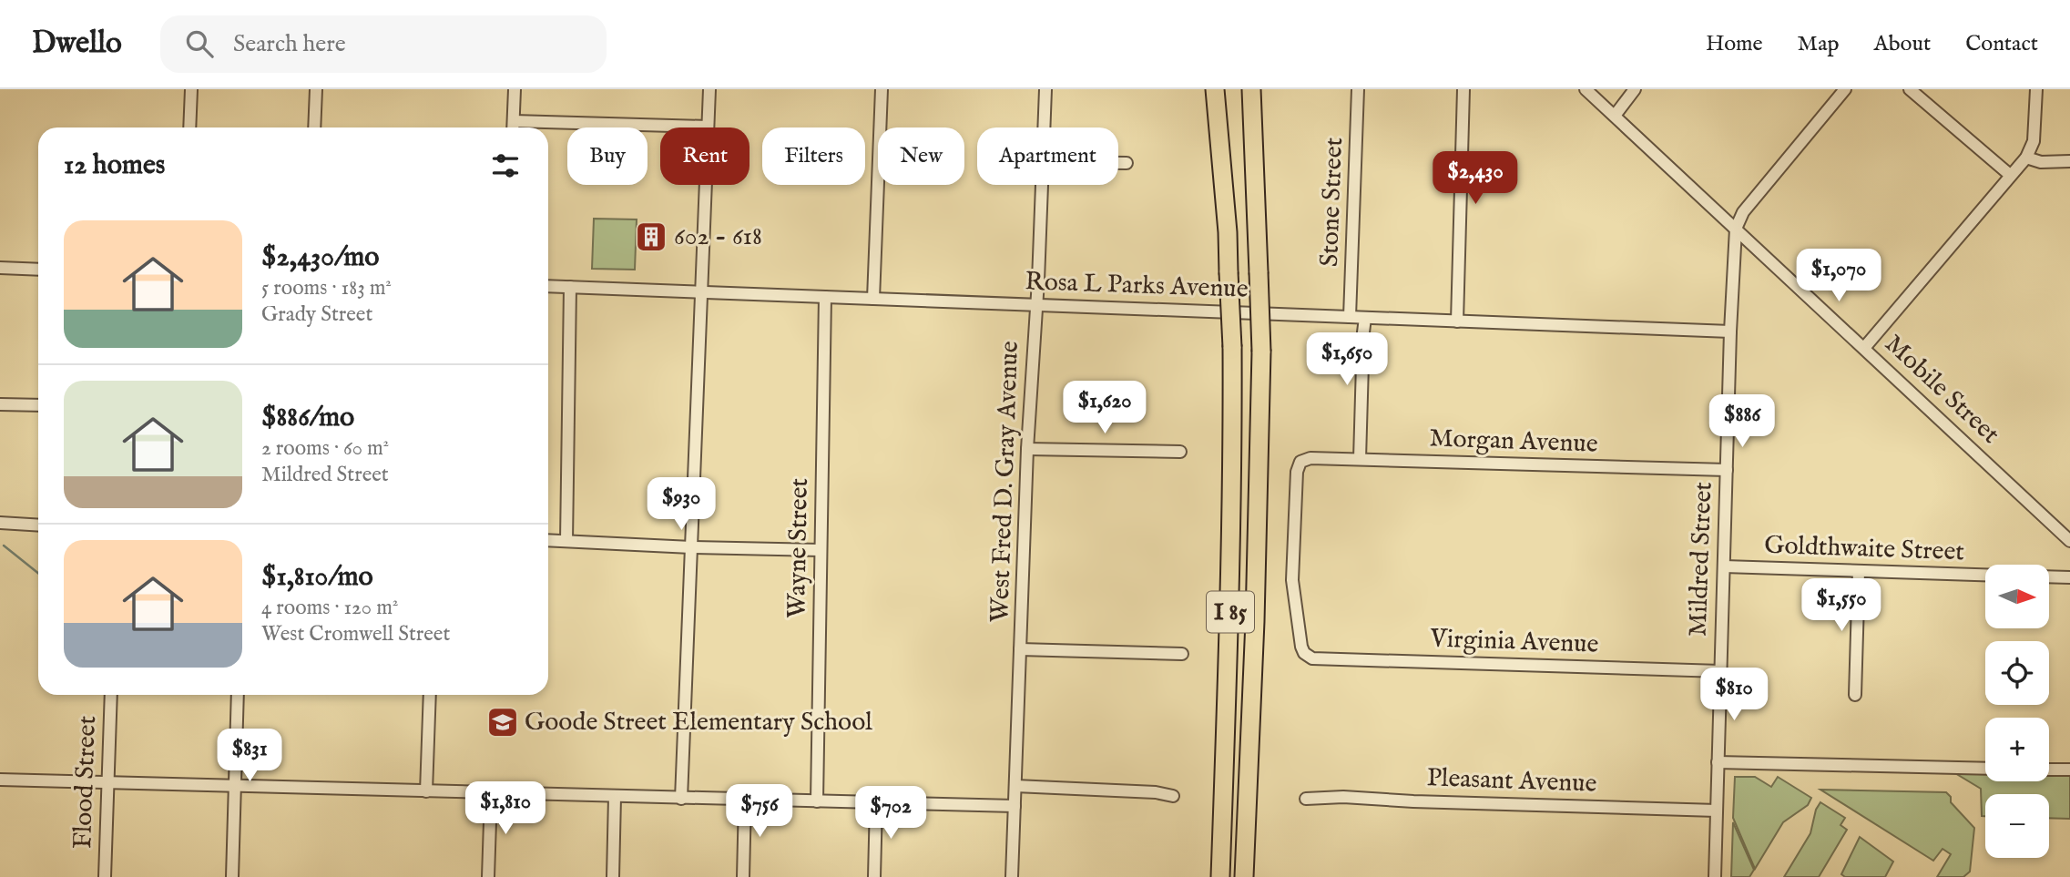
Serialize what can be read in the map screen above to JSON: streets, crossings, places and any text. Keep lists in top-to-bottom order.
{
  "streets": {
    "highway": ["I 85"],
    "street": [
      "Stone Street",
      "Rosa L Parks Avenue",
      "Mobile Street",
      "Morgan Avenue",
      "West Fred D. Gray Avenue",
      "Wayne Street",
      "Goldthwaite Street",
      "Mildred Street",
      "Virginia Avenue",
      "Pleasant Avenue",
      "Flood Street"
    ]
  },
  "crossings": [
    ["Stone Street", "Rosa L Parks Avenue"],
    ["Rosa L Parks Avenue", "West Fred D. Gray Avenue"],
    ["Rosa L Parks Avenue", "Wayne Street"],
    ["Rosa L Parks Avenue", "Mildred Street"],
    ["Mobile Street", "Mildred Street"],
    ["Morgan Avenue", "Mildred Street"],
    ["Morgan Avenue", "Virginia Avenue"],
    ["Goldthwaite Street", "Mildred Street"],
    ["Mildred Street", "Virginia Avenue"],
    ["Mildred Street", "Pleasant Avenue"]
  ],
  "places": {
    "building": ["602 - 618"],
    "school or university": ["Goode Street Elementary School"]
  },
  "north": "right",
  "page": {
    "header": "Dwello",
    "search": "Search here",
    "nav": [
      "Home",
      "Map",
      "About",
      "Contact"
    ],
    "chip": [
      "Buy",
      "Rent",
      "Filters",
      "New",
      "Apartment"
    ],
    "heading": "12 homes",
    "price": [
      "$2,430",
      "$1,070",
      "$1,650",
      "$1,620",
      "$886",
      "$930",
      "$1,550",
      "$810",
      "$831",
      "$1,810",
      "$756",
      "$702"
    ],
    "list": [
      {
        "name": "$2,430/mo",
        "note": "5 rooms · 183 m² · Grady Street"
      },
      {
        "name": "$886/mo",
        "note": "2 rooms · 60 m² · Mildred Street"
      },
      {
        "name": "$1,810/mo",
        "note": "4 rooms · 120 m² · West Cromwell Street"
      }
    ],
    "map_buttons": ["+", "−"]
  }
}
